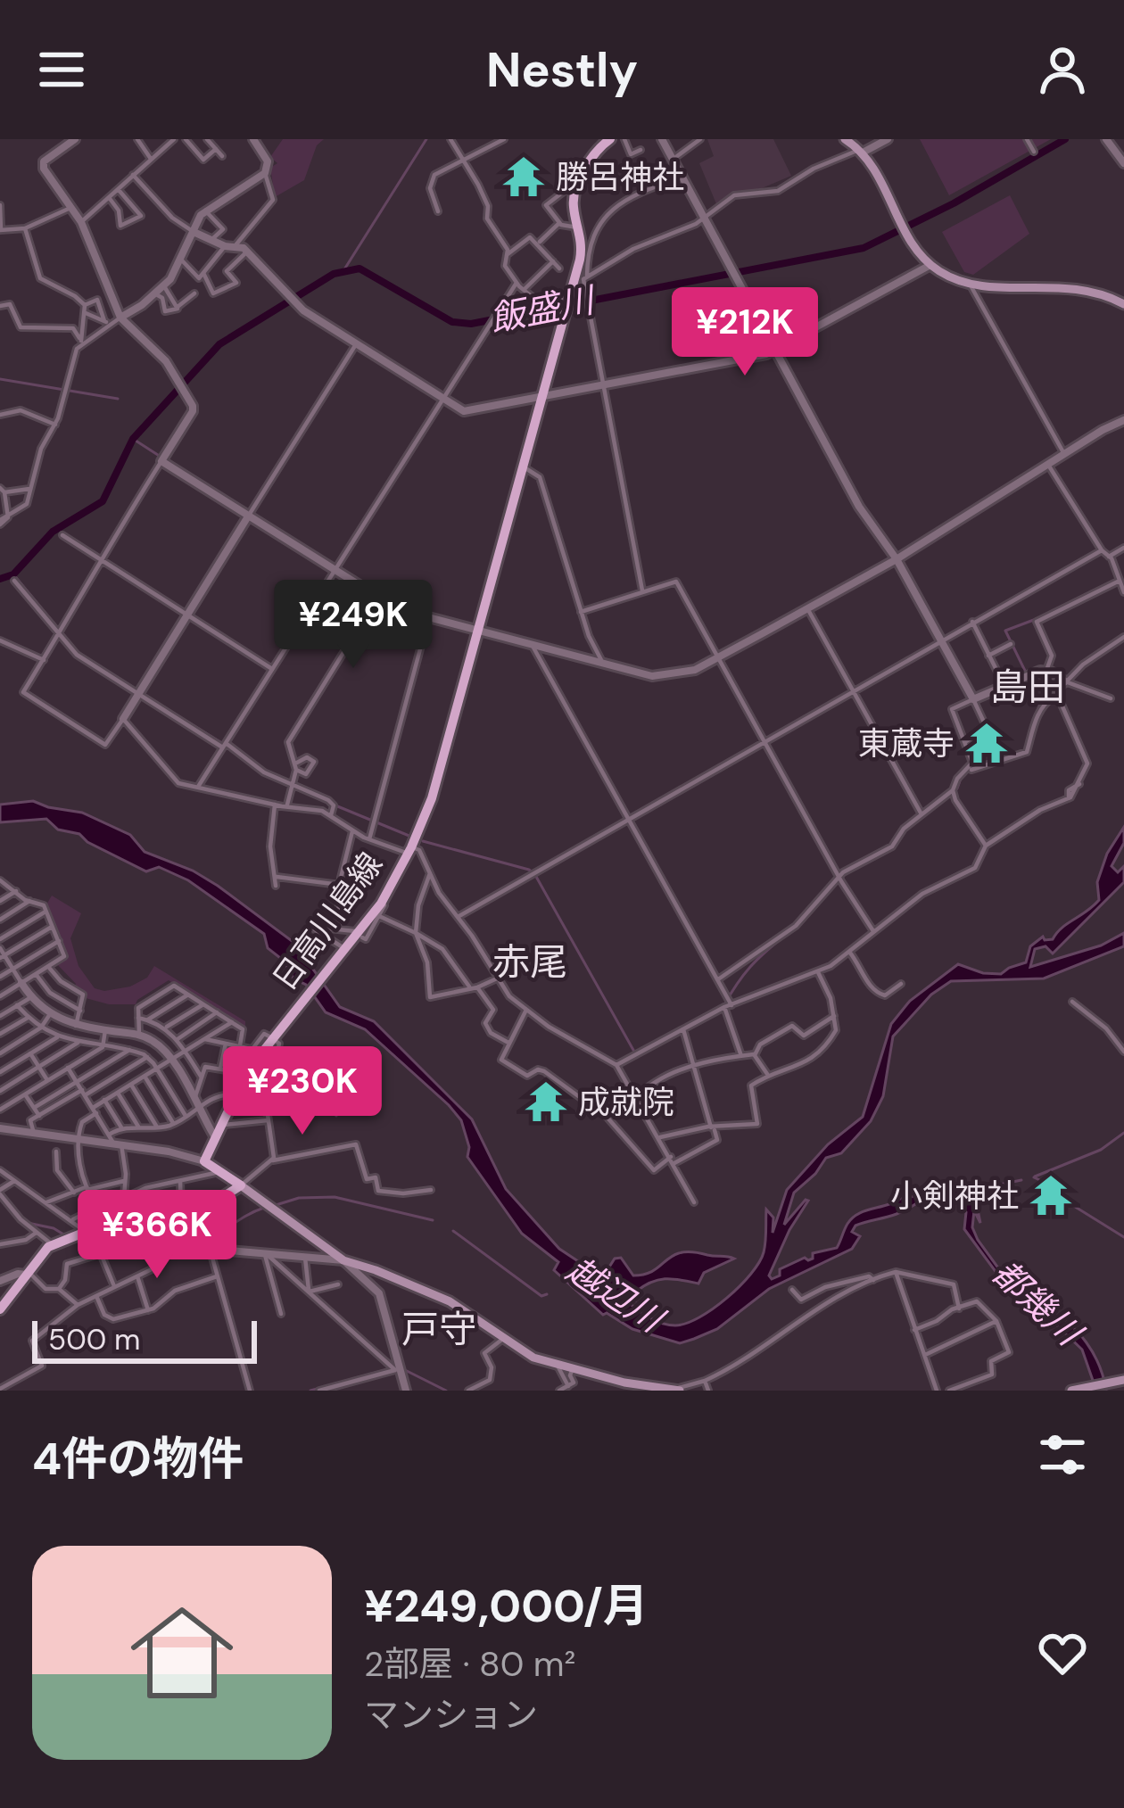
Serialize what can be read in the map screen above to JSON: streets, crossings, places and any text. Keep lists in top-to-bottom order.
{
  "streets": {
    "main road": ["日高川島線"]
  },
  "districts": ["島田", "赤尾", "戸守"],
  "water": ["飯盛川", "越辺川", "都幾川"],
  "places": {
    "temple": [
      "勝呂神社",
      "東蔵寺",
      "成就院",
      "小剣神社"
    ]
  },
  "scale_bar": "500 m",
  "page": {
    "header": "Nestly",
    "price": [
      "¥212K",
      "¥249K",
      "¥230K",
      "¥366K"
    ],
    "scale": "500 m",
    "heading": "4件の物件",
    "list": [
      {
        "name": "¥249,000/月",
        "note": "2部屋 · 80 m² · マンション"
      }
    ]
  }
}
